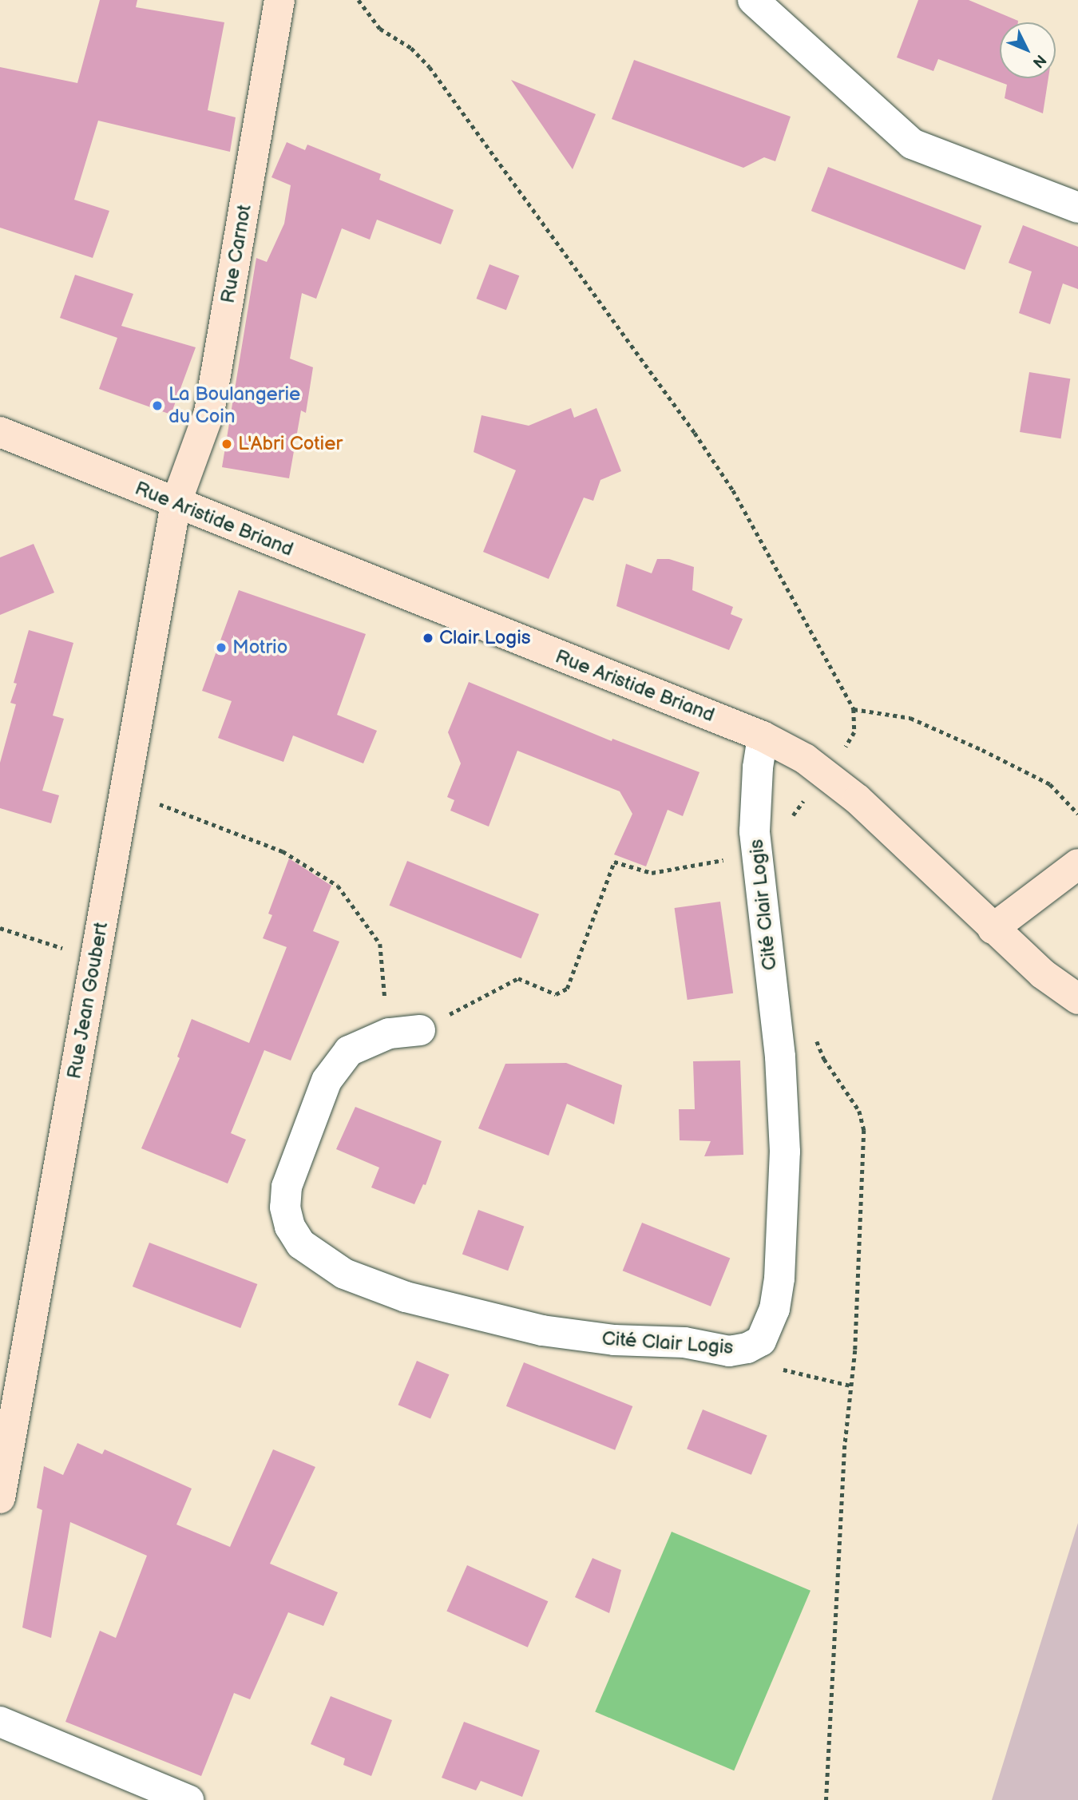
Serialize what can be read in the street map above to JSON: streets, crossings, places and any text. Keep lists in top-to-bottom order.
{
  "streets": {
    "main road": ["Rue Carnot", "Rue Aristide Briand", "Rue Jean Goubert"],
    "street": ["Cité Clair Logis"]
  },
  "crossings": [
    ["Rue Carnot", "Rue Aristide Briand"],
    ["Rue Carnot", "Rue Jean Goubert"],
    ["Rue Aristide Briand", "Cité Clair Logis"],
    ["Rue Aristide Briand", "Rue Jean Goubert"]
  ],
  "places": [
    "La Boulangerie du Coin",
    "L'Abri Cotier",
    "Clair Logis",
    "Motrio"
  ],
  "north": "bottom right"
}
